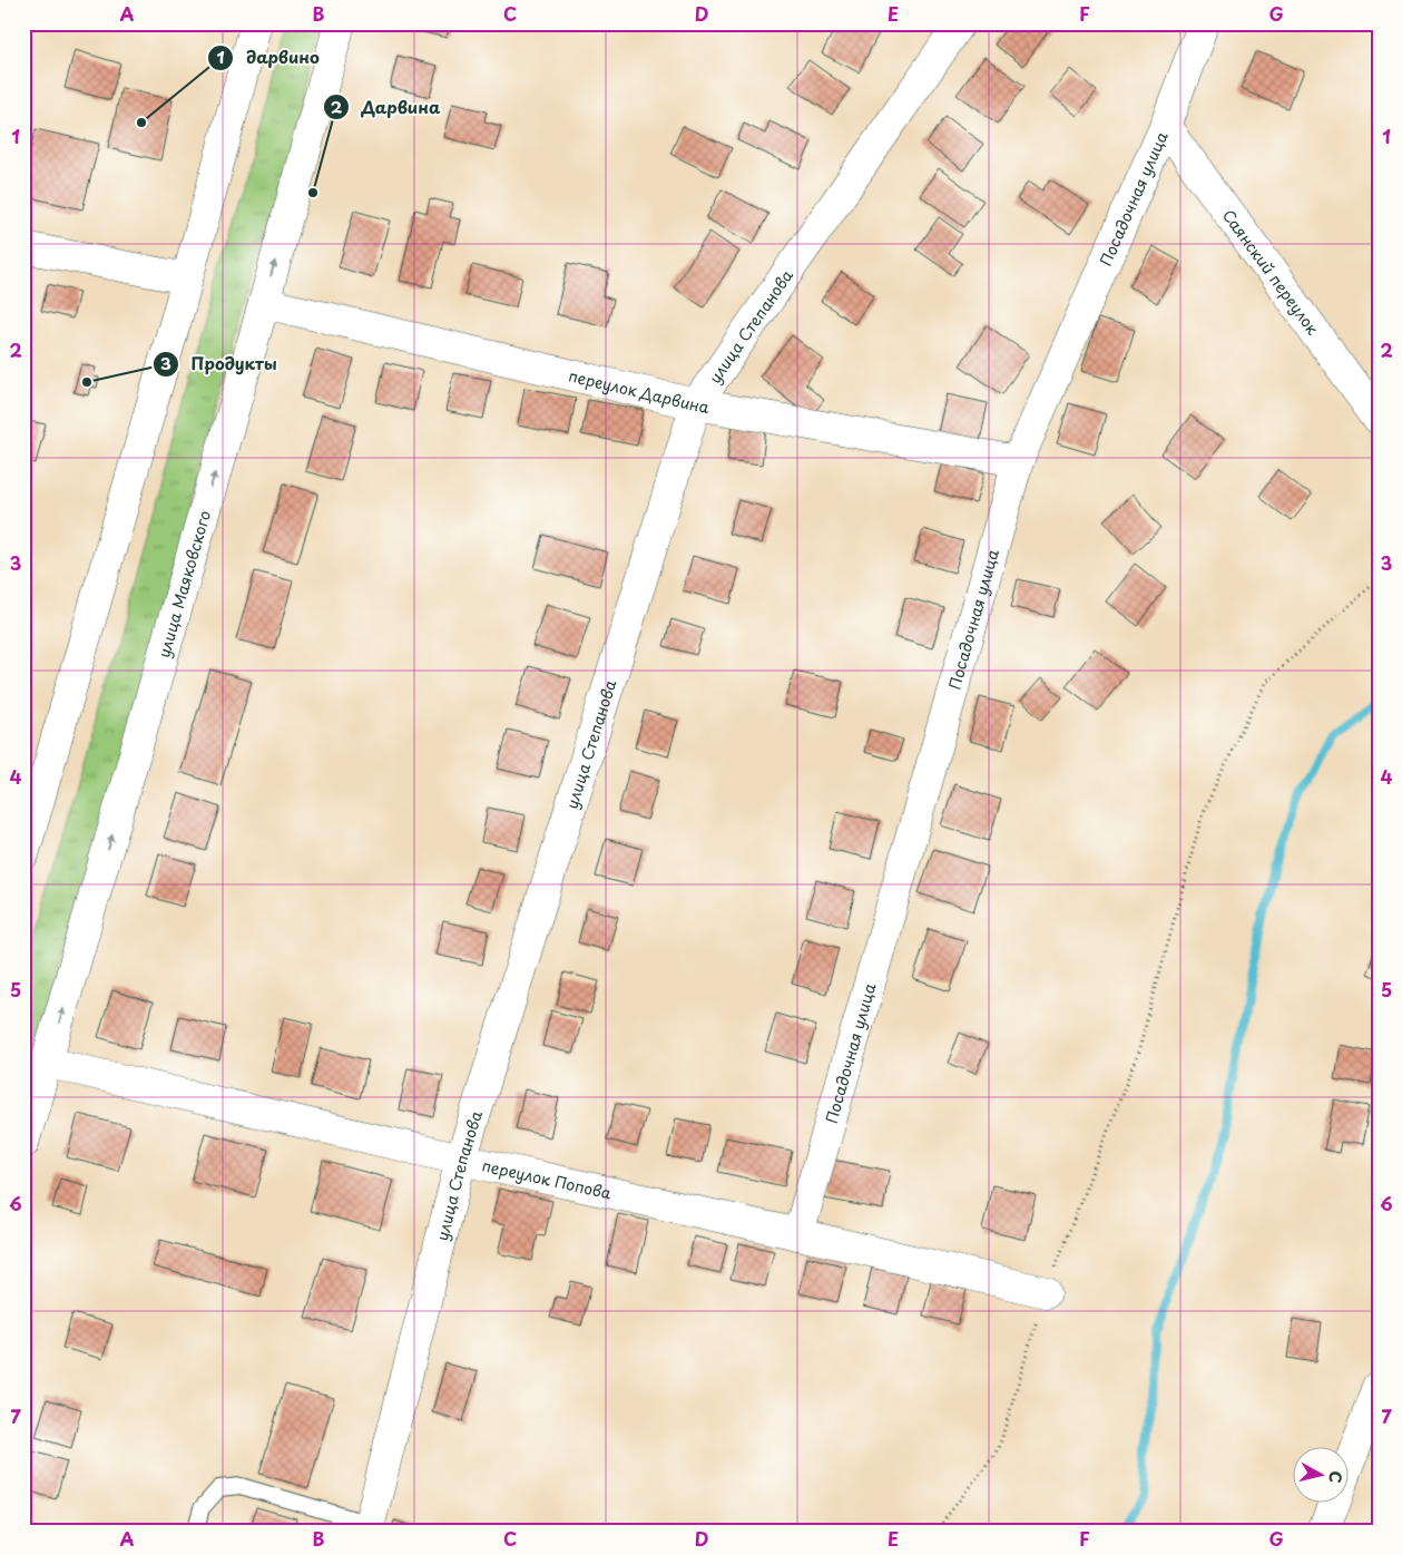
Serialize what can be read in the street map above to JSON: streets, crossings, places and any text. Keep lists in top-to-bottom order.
{
  "streets": {
    "street": [
      "Посадочная улица",
      "Саянский переулок",
      "улица Степанова",
      "переулок Дарвина",
      "улица Маяковского",
      "переулок Попова"
    ]
  },
  "crossings": [
    ["Посадочная улица", "Саянский переулок"],
    ["Посадочная улица", "переулок Дарвина"],
    ["Посадочная улица", "переулок Попова"],
    ["улица Степанова", "переулок Дарвина"],
    ["улица Степанова", "переулок Попова"],
    ["переулок Дарвина", "улица Маяковского"],
    ["улица Маяковского", "переулок Попова"]
  ],
  "places": ["дарвино", "Дарвина", "Продукты"],
  "north": "right",
  "grid": {
    "columns": [
      "A",
      "B",
      "C",
      "D",
      "E",
      "F",
      "G"
    ],
    "rows": [
      "1",
      "2",
      "3",
      "4",
      "5",
      "6",
      "7"
    ]
  }
}
